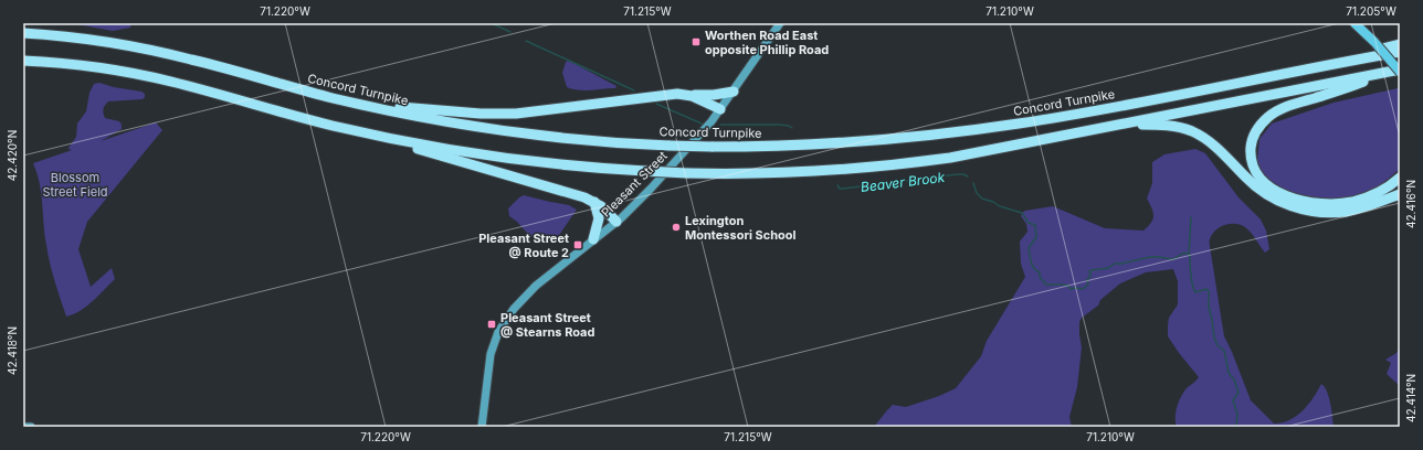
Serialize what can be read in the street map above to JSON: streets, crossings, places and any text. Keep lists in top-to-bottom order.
{
  "streets": {
    "highway": ["Concord Turnpike"],
    "street": ["Pleasant Street"]
  },
  "water": ["Beaver Brook"],
  "parks": ["Blossom Street Field"],
  "places": {
    "transit": ["Worthen Road East opposite Phillip Road", "Pleasant Street @ Route 2", "Pleasant Street @ Stearns Road"],
    "other": ["Lexington Montessori School"]
  },
  "coordinates": [
    "71.220°W",
    "71.215°W",
    "71.210°W",
    "71.205°W",
    "42.420°N",
    "42.416°N",
    "42.418°N",
    "42.414°N"
  ]
}
